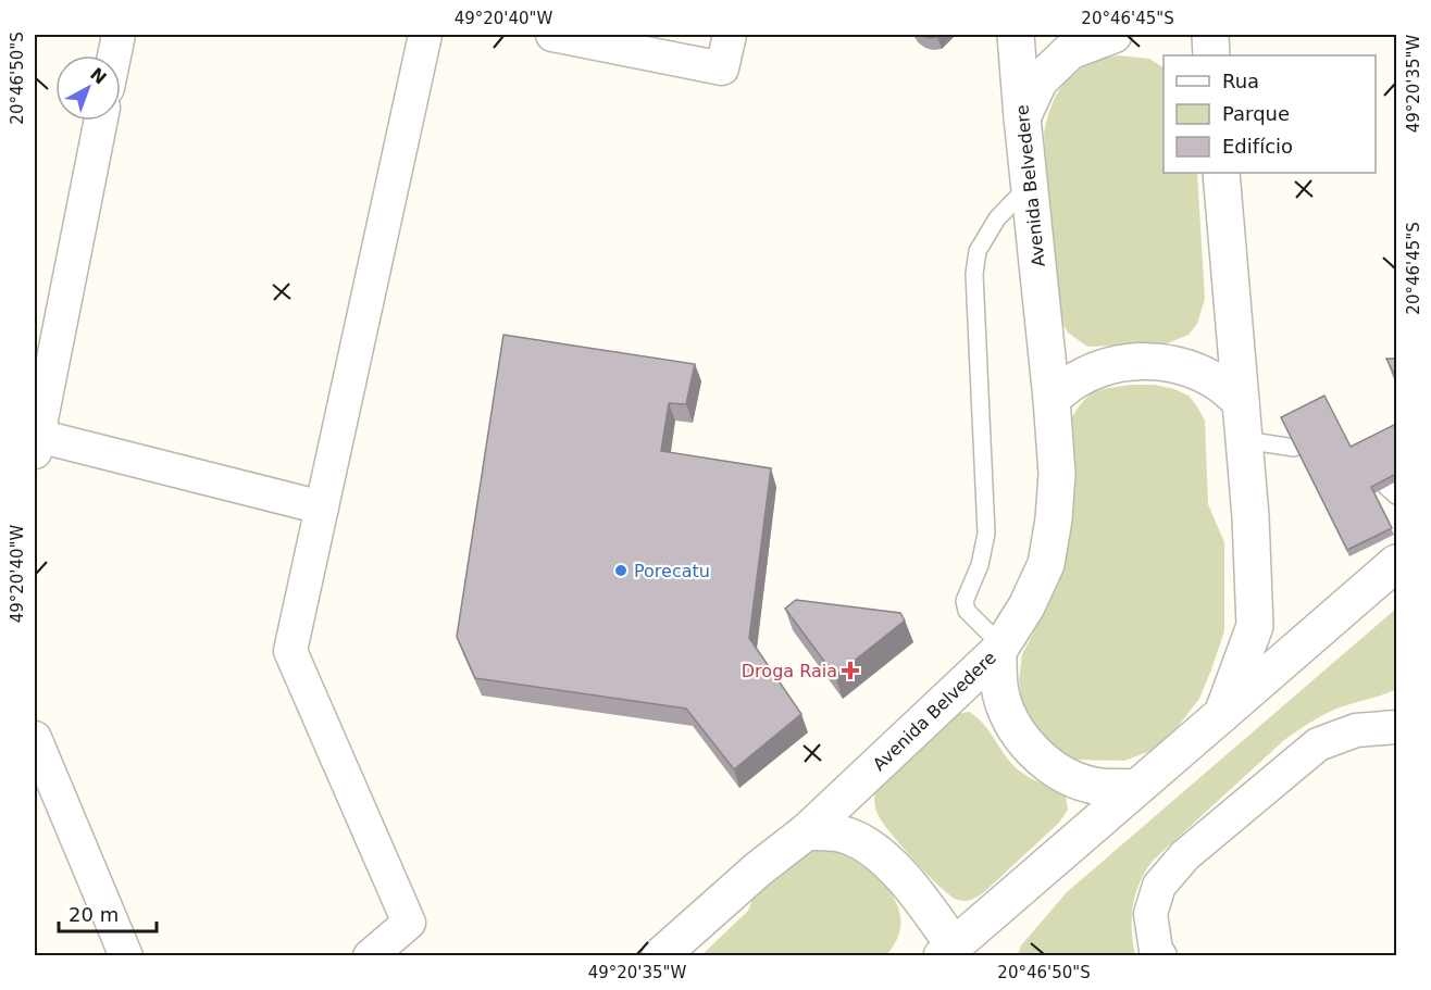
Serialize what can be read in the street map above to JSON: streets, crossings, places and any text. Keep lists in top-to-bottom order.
{
  "streets": {
    "main road": ["Avenida Belvedere"]
  },
  "places": {
    "other": ["Porecatu"],
    "health": ["Droga Raia"]
  },
  "legend": ["Rua", "Parque", "Edifício"],
  "scale_bar": "20 m",
  "north": "top right",
  "coordinates": [
    "49°20'40\"W",
    "20°46'45\"S",
    "20°46'50\"S",
    "49°20'35\"W"
  ]
}
